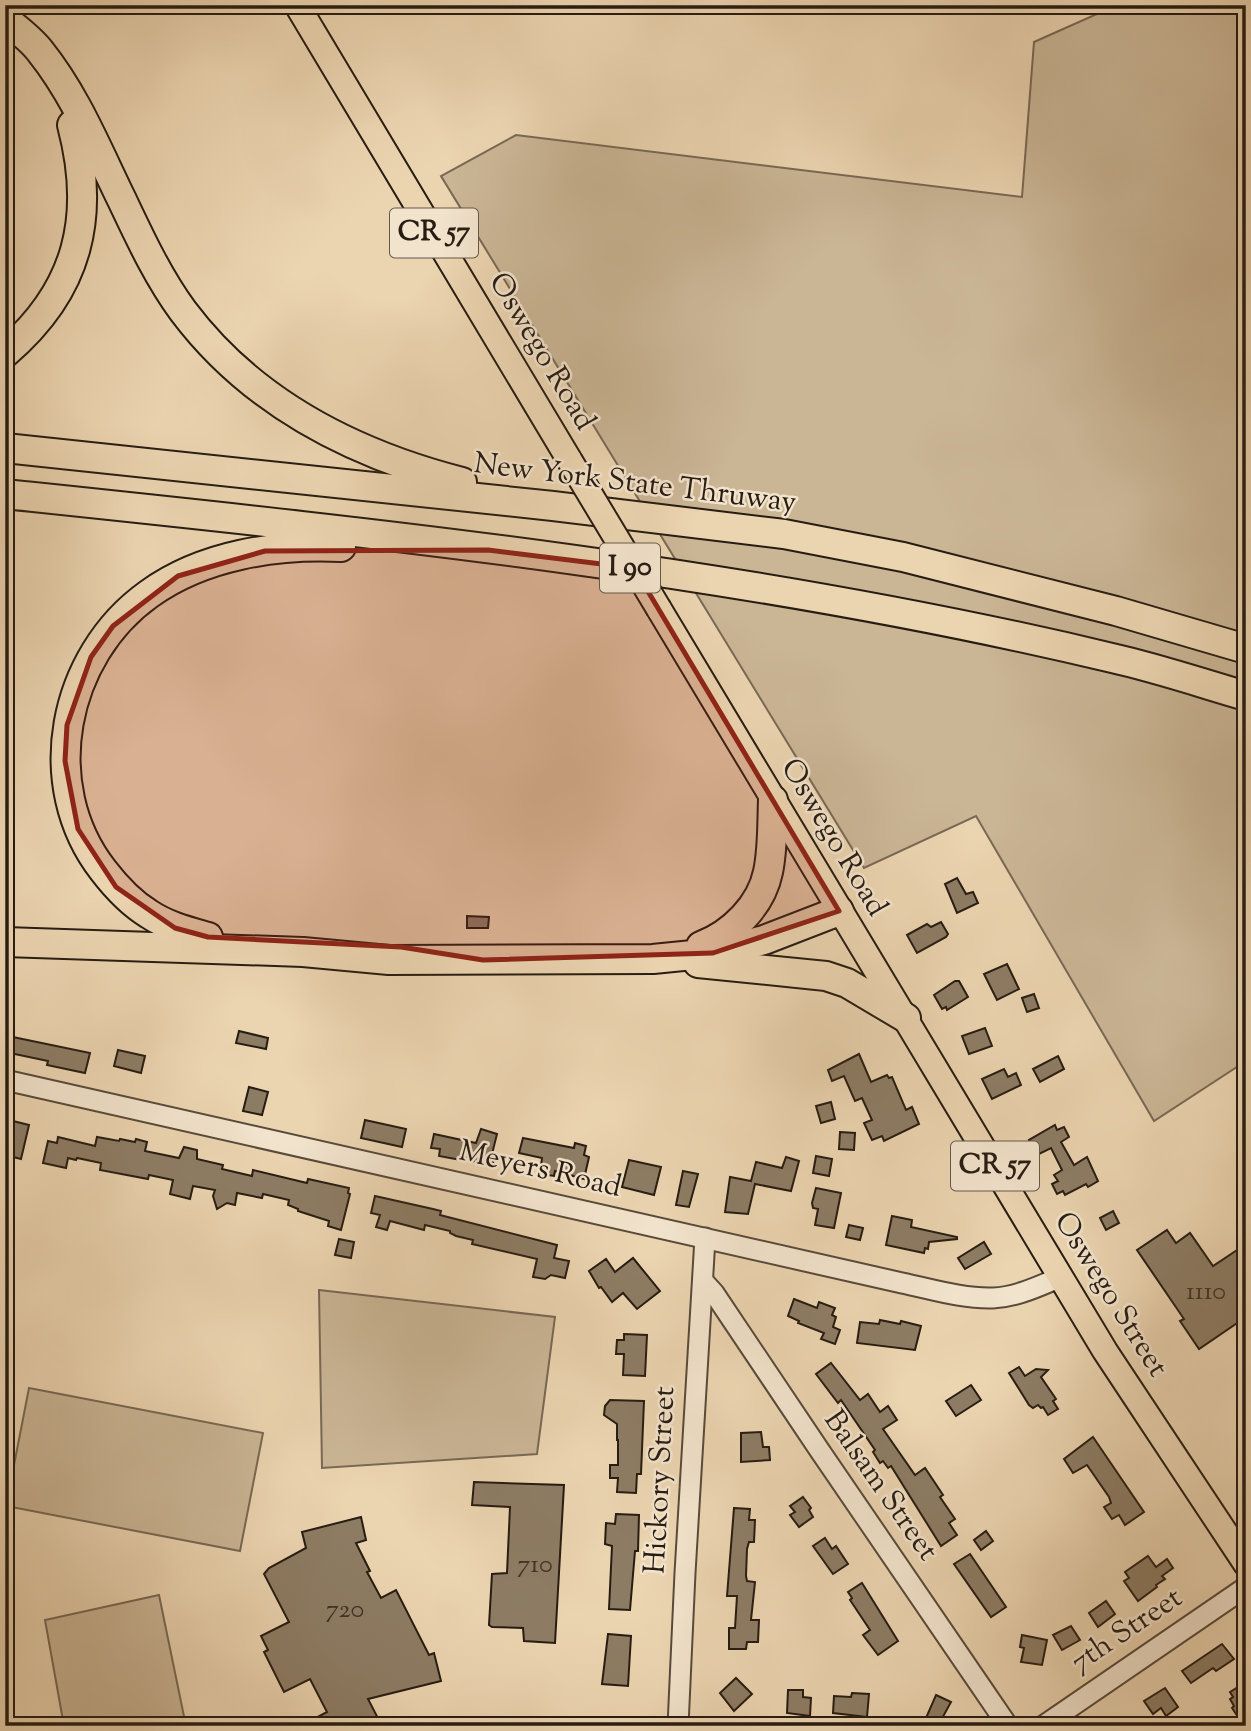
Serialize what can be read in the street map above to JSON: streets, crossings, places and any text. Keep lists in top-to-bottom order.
{
  "streets": {
    "highway": ["New York State Thruway", "I 90"],
    "main road": ["CR 57", "Oswego Road", "Oswego Street"],
    "street": [
      "Meyers Road",
      "Hickory Street",
      "Balsam Street",
      "7th Street"
    ]
  },
  "crossings": [
    ["Oswego Road", "Oswego Street"],
    ["Meyers Road", "Oswego Street"],
    ["Meyers Road", "Hickory Street"],
    ["Hickory Street", "Balsam Street"]
  ],
  "house_numbers": ["1110", "710", "720"]
}
